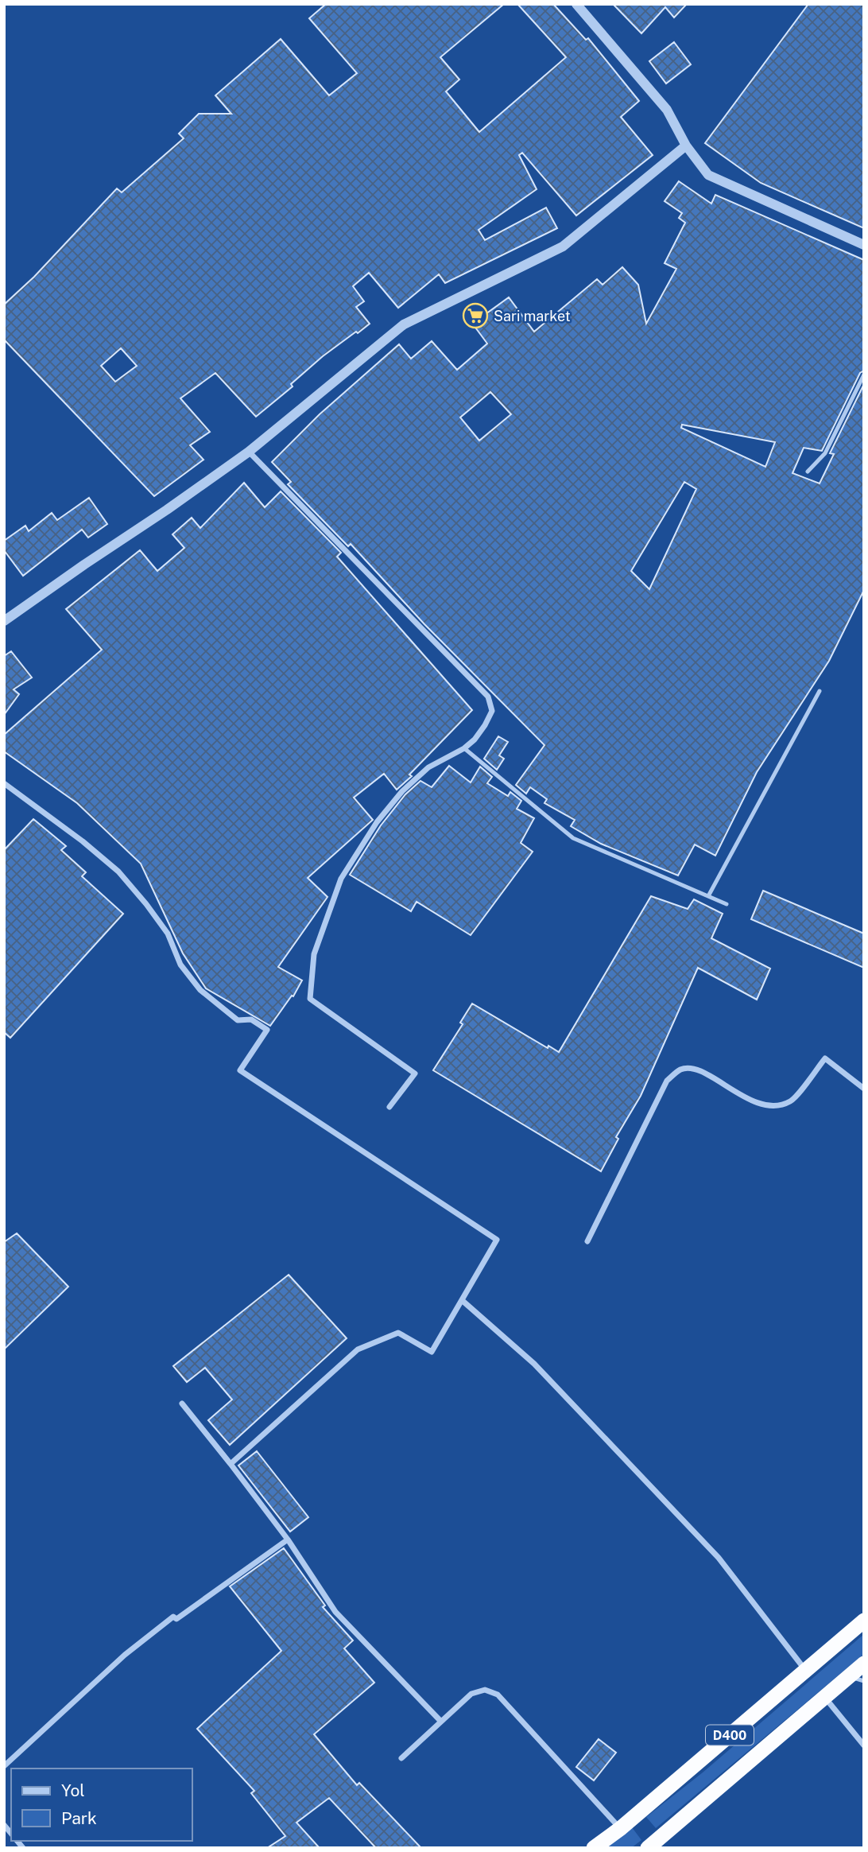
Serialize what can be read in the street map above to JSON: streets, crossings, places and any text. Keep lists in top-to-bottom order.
{
  "streets": {
    "highway": ["D400"]
  },
  "places": {
    "supermarket": ["Sari market"]
  },
  "legend": ["Yol", "Park"]
}
